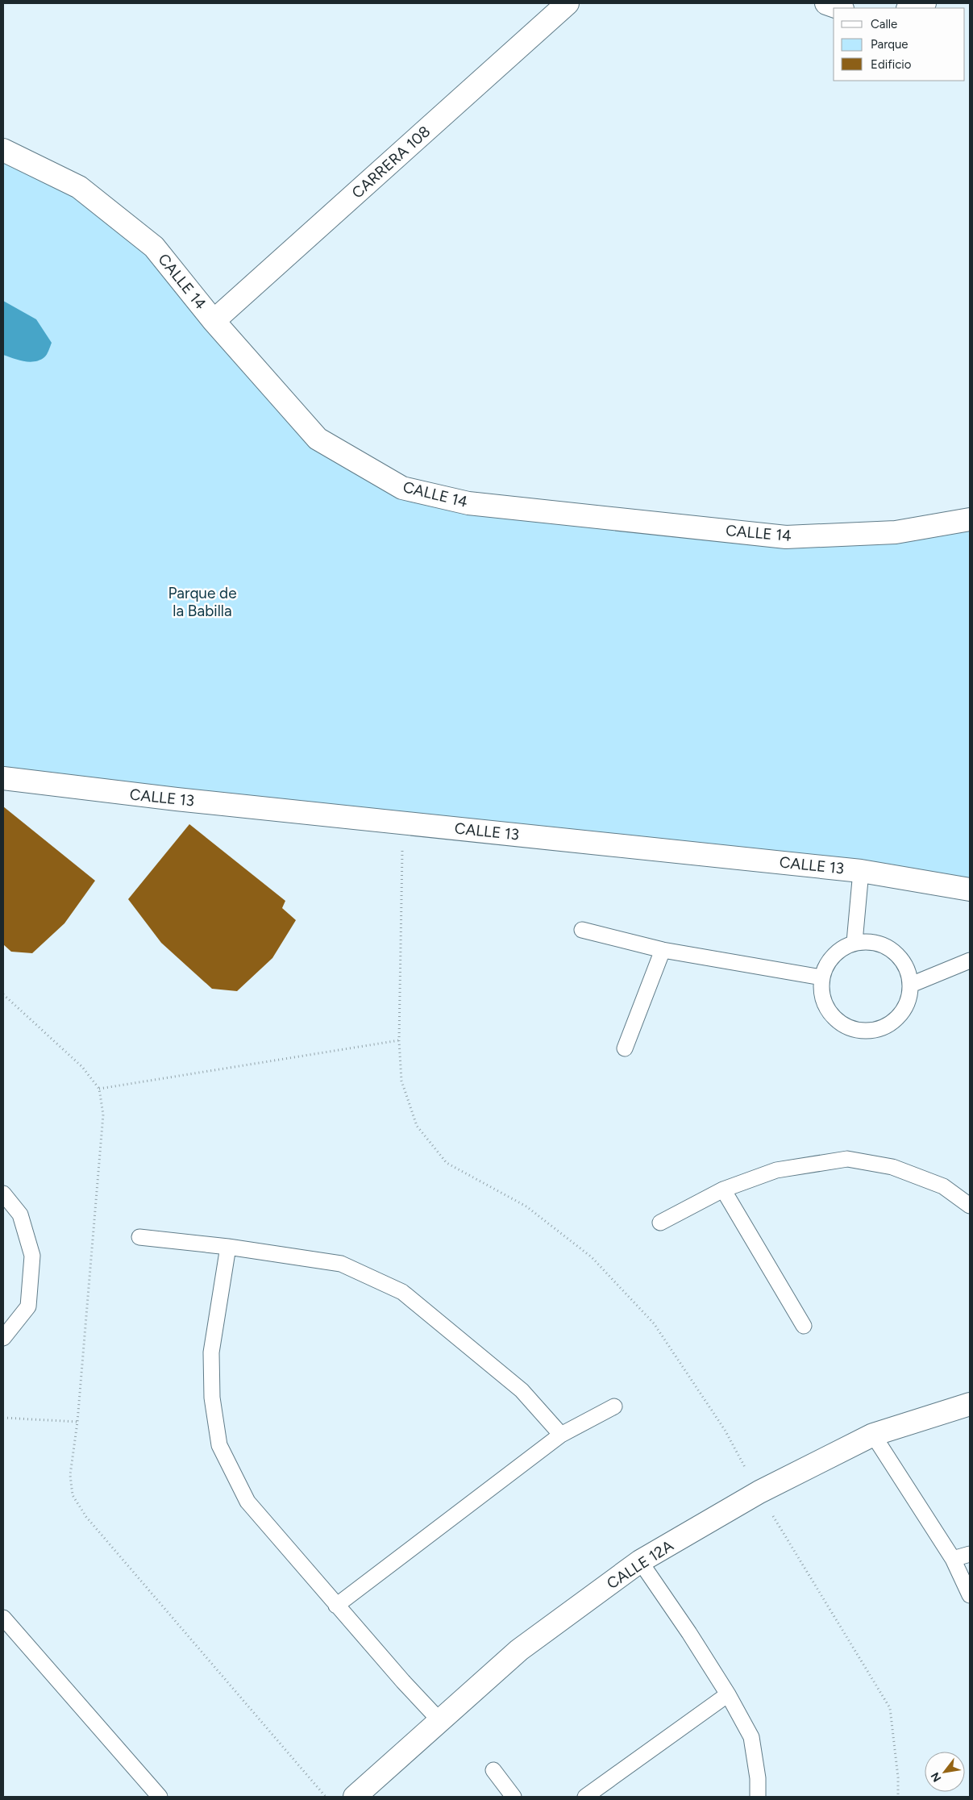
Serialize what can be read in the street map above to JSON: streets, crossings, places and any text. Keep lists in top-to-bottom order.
{
  "streets": {
    "street": [
      "CARRERA 108",
      "CALLE 14",
      "CALLE 13",
      "CALLE 12A"
    ]
  },
  "crossings": [
    ["CARRERA 108", "CALLE 14"]
  ],
  "parks": ["Parque de la Babilla"],
  "legend": ["Calle", "Parque", "Edificio"],
  "north": "bottom left"
}
